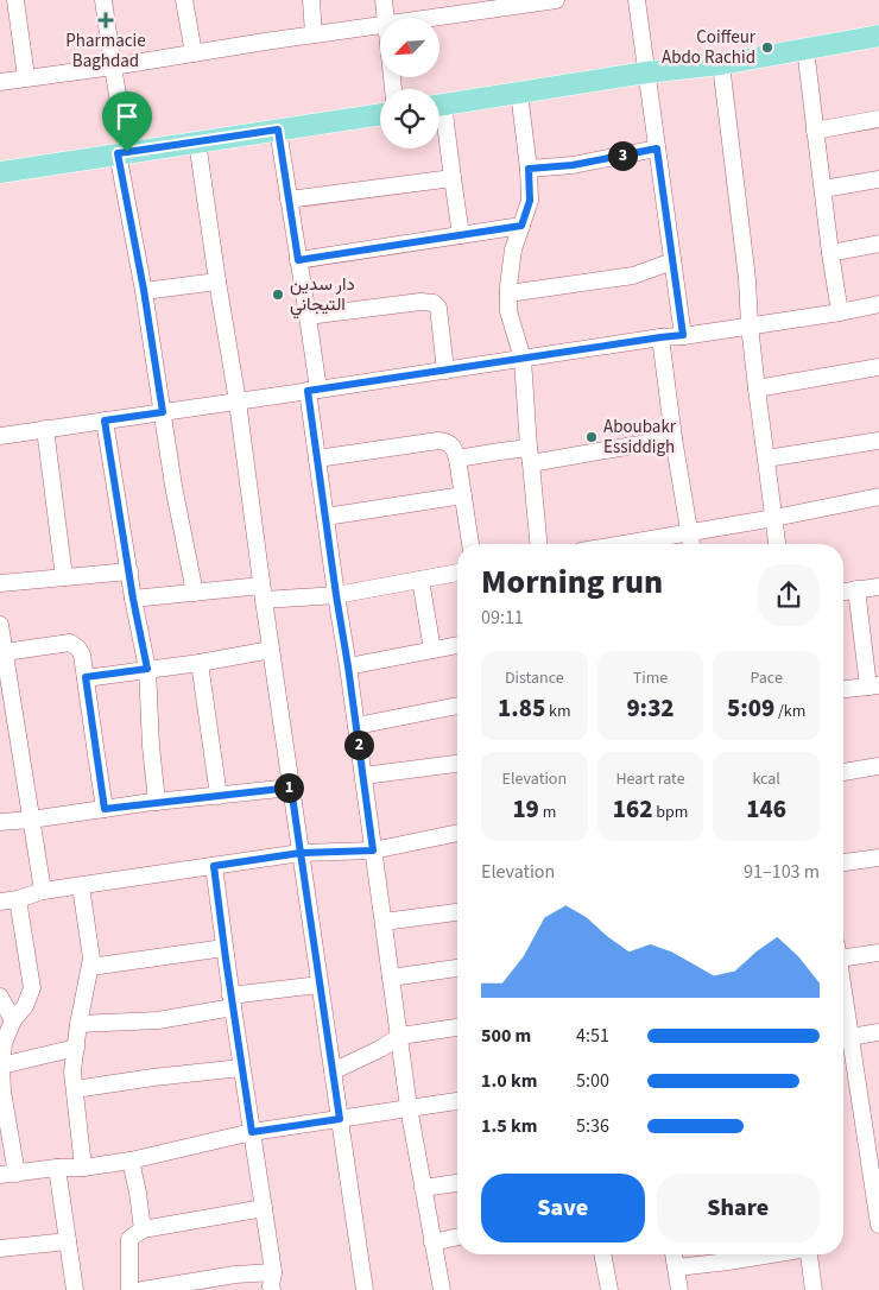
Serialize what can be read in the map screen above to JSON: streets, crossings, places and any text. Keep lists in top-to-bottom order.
{
  "places": {
    "health": ["Pharmacie Baghdad"],
    "other": ["Coiffeur Abdo Rachid", "دار سدين التيجاني", "Aboubakr Essiddigh"]
  },
  "north": "bottom left",
  "page": {
    "pins": ["3", "2", "1"],
    "heading": ["Morning run", "09:11"],
    "stats": [
      ["Distance", "1.85 km"],
      ["Time", "9:32"],
      ["Pace", "5:09 /km"],
      ["Elevation", "19 m"],
      ["Heart rate", "162 bpm"],
      ["kcal", "146"]
    ],
    "chart": ["Elevation", "91–103 m"],
    "list": [
      {
        "name": "500 m",
        "note": "4:51"
      },
      {
        "name": "1.0 km",
        "note": "5:00"
      },
      {
        "name": "1.5 km",
        "note": "5:36"
      }
    ],
    "buttons": ["Save", "Share"]
  }
}
